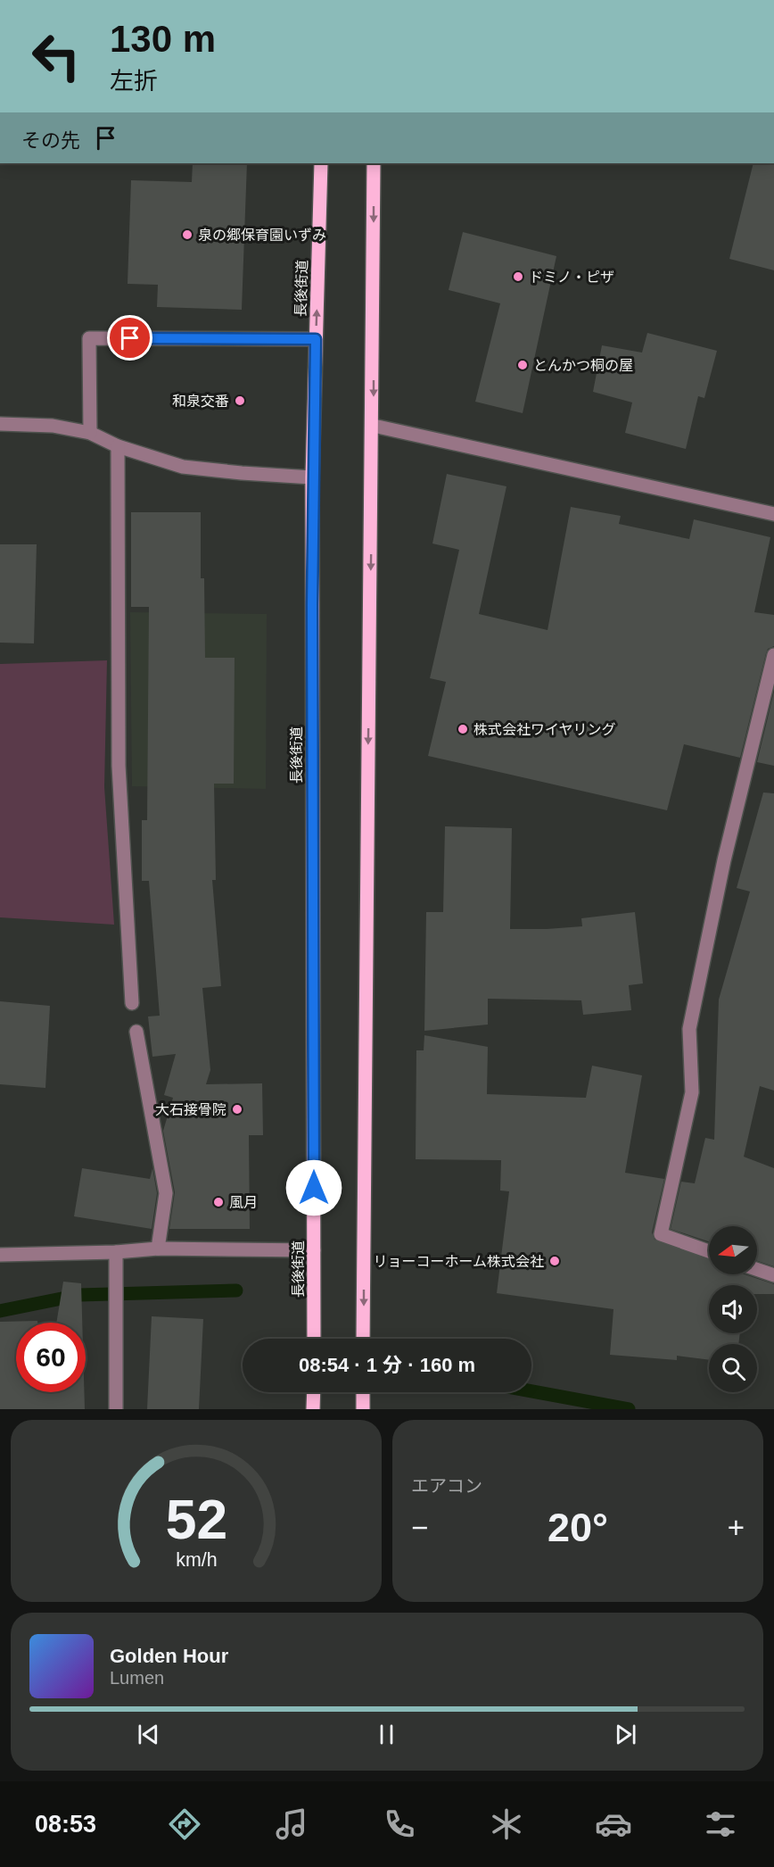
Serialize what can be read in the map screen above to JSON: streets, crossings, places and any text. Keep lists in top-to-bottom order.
{
  "streets": {
    "main road": ["長後街道"]
  },
  "places": [
    "泉の郷保育園いずみ",
    "ドミノ・ピザ",
    "とんかつ桐の屋",
    "和泉交番",
    "株式会社ワイヤリング",
    "大石接骨院",
    "風月",
    "リョーコーホーム株式会社"
  ],
  "north": "left",
  "page": {
    "turn": ["130 m", "左折"],
    "then": "その先",
    "limit": "60",
    "trip": "08:54 · 1 分 · 160 m",
    "tile": "エアコン",
    "heat": ["−", "20°", "+"],
    "song": ["Golden Hour", "Lumen"],
    "tabs": "08:53",
    "gauge": ["52", "km/h"]
  }
}
